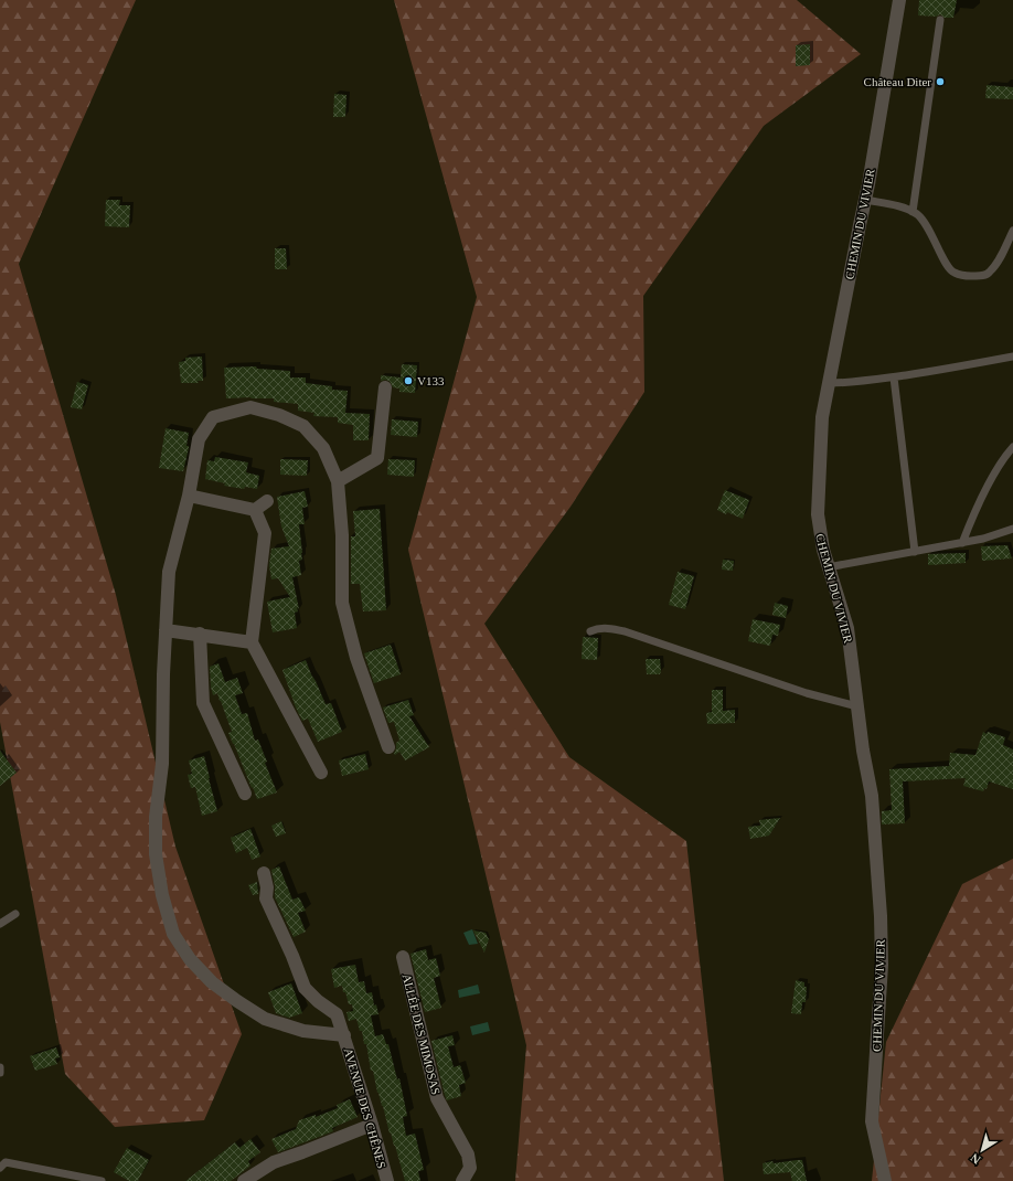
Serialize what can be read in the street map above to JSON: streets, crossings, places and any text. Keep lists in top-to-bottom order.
{
  "streets": {
    "street": ["CHEMIN DU VIVIER", "ALLÉE DES MIMOSAS", "AVENUE DES CHÊNES"]
  },
  "places": ["Château Diter", "V133"],
  "north": "bottom left"
}
